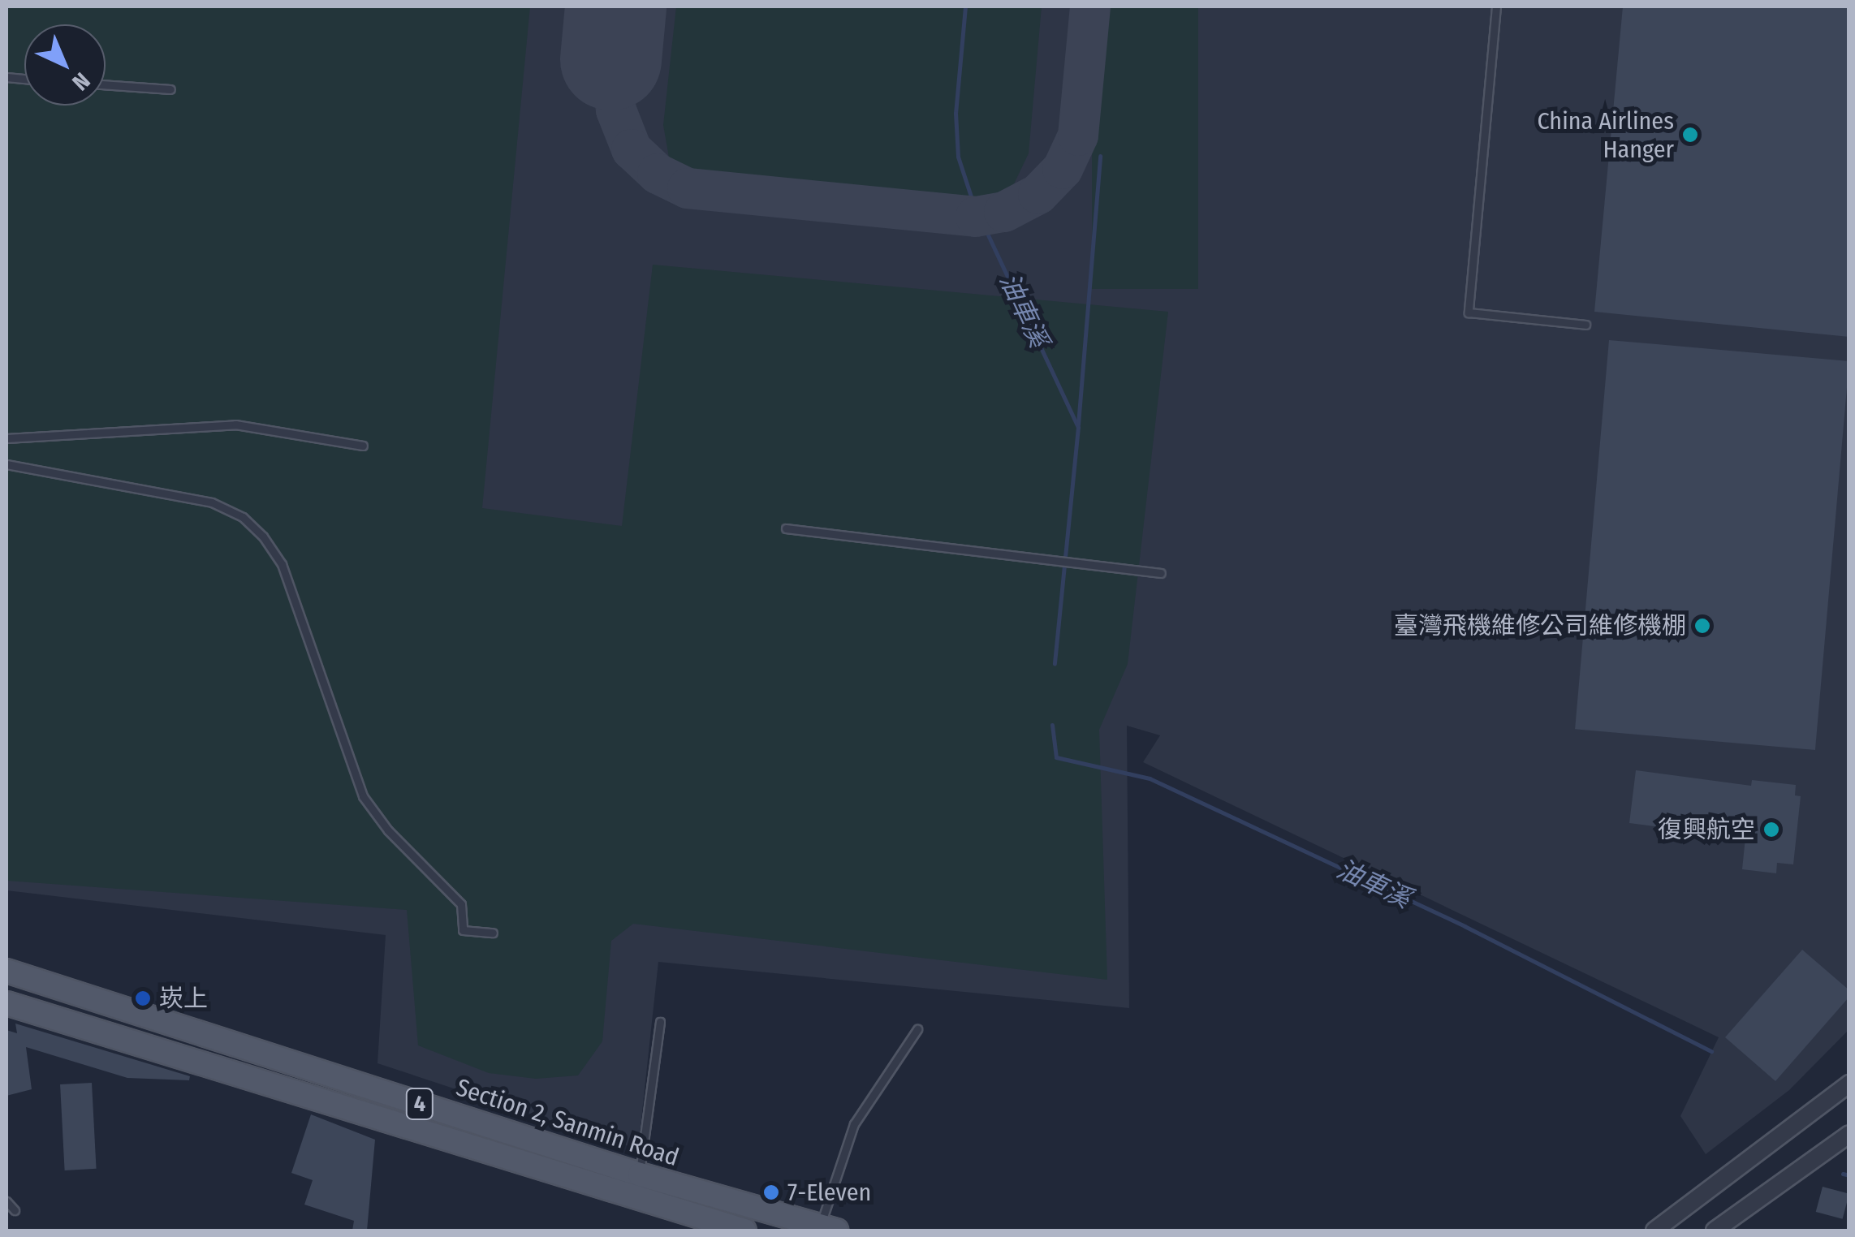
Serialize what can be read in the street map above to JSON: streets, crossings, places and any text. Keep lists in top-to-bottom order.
{
  "streets": {
    "main road": ["4", "Section 2, Sanmin Road"]
  },
  "water": ["油車溪"],
  "places": [
    "China Airlines Hanger",
    "臺灣飛機維修公司維修機棚",
    "復興航空",
    "崁上",
    "7-Eleven"
  ],
  "north": "bottom right"
}
